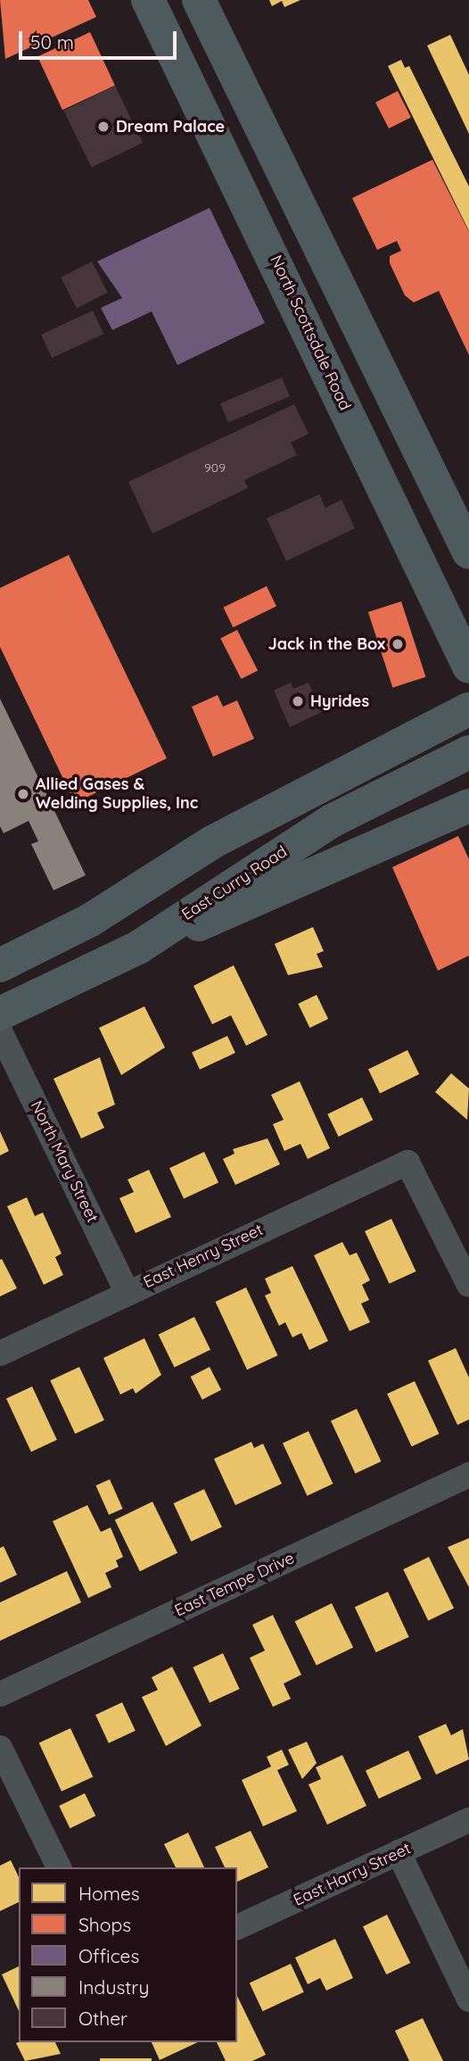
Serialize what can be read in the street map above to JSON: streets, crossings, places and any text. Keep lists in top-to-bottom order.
{
  "streets": {
    "main road": ["North Scottsdale Road", "East Curry Road"],
    "street": [
      "North Mary Street",
      "East Henry Street",
      "East Tempe Drive",
      "East Harry Street"
    ]
  },
  "crossings": [
    ["North Mary Street", "East Henry Street"]
  ],
  "places": [
    "Dream Palace",
    "Jack in the Box",
    "Hyrides",
    "Allied Gases & Welding Supplies, Inc"
  ],
  "house_numbers": ["909"],
  "legend": [
    "Homes",
    "Shops",
    "Offices",
    "Industry",
    "Other"
  ],
  "scale_bar": "50 m"
}
